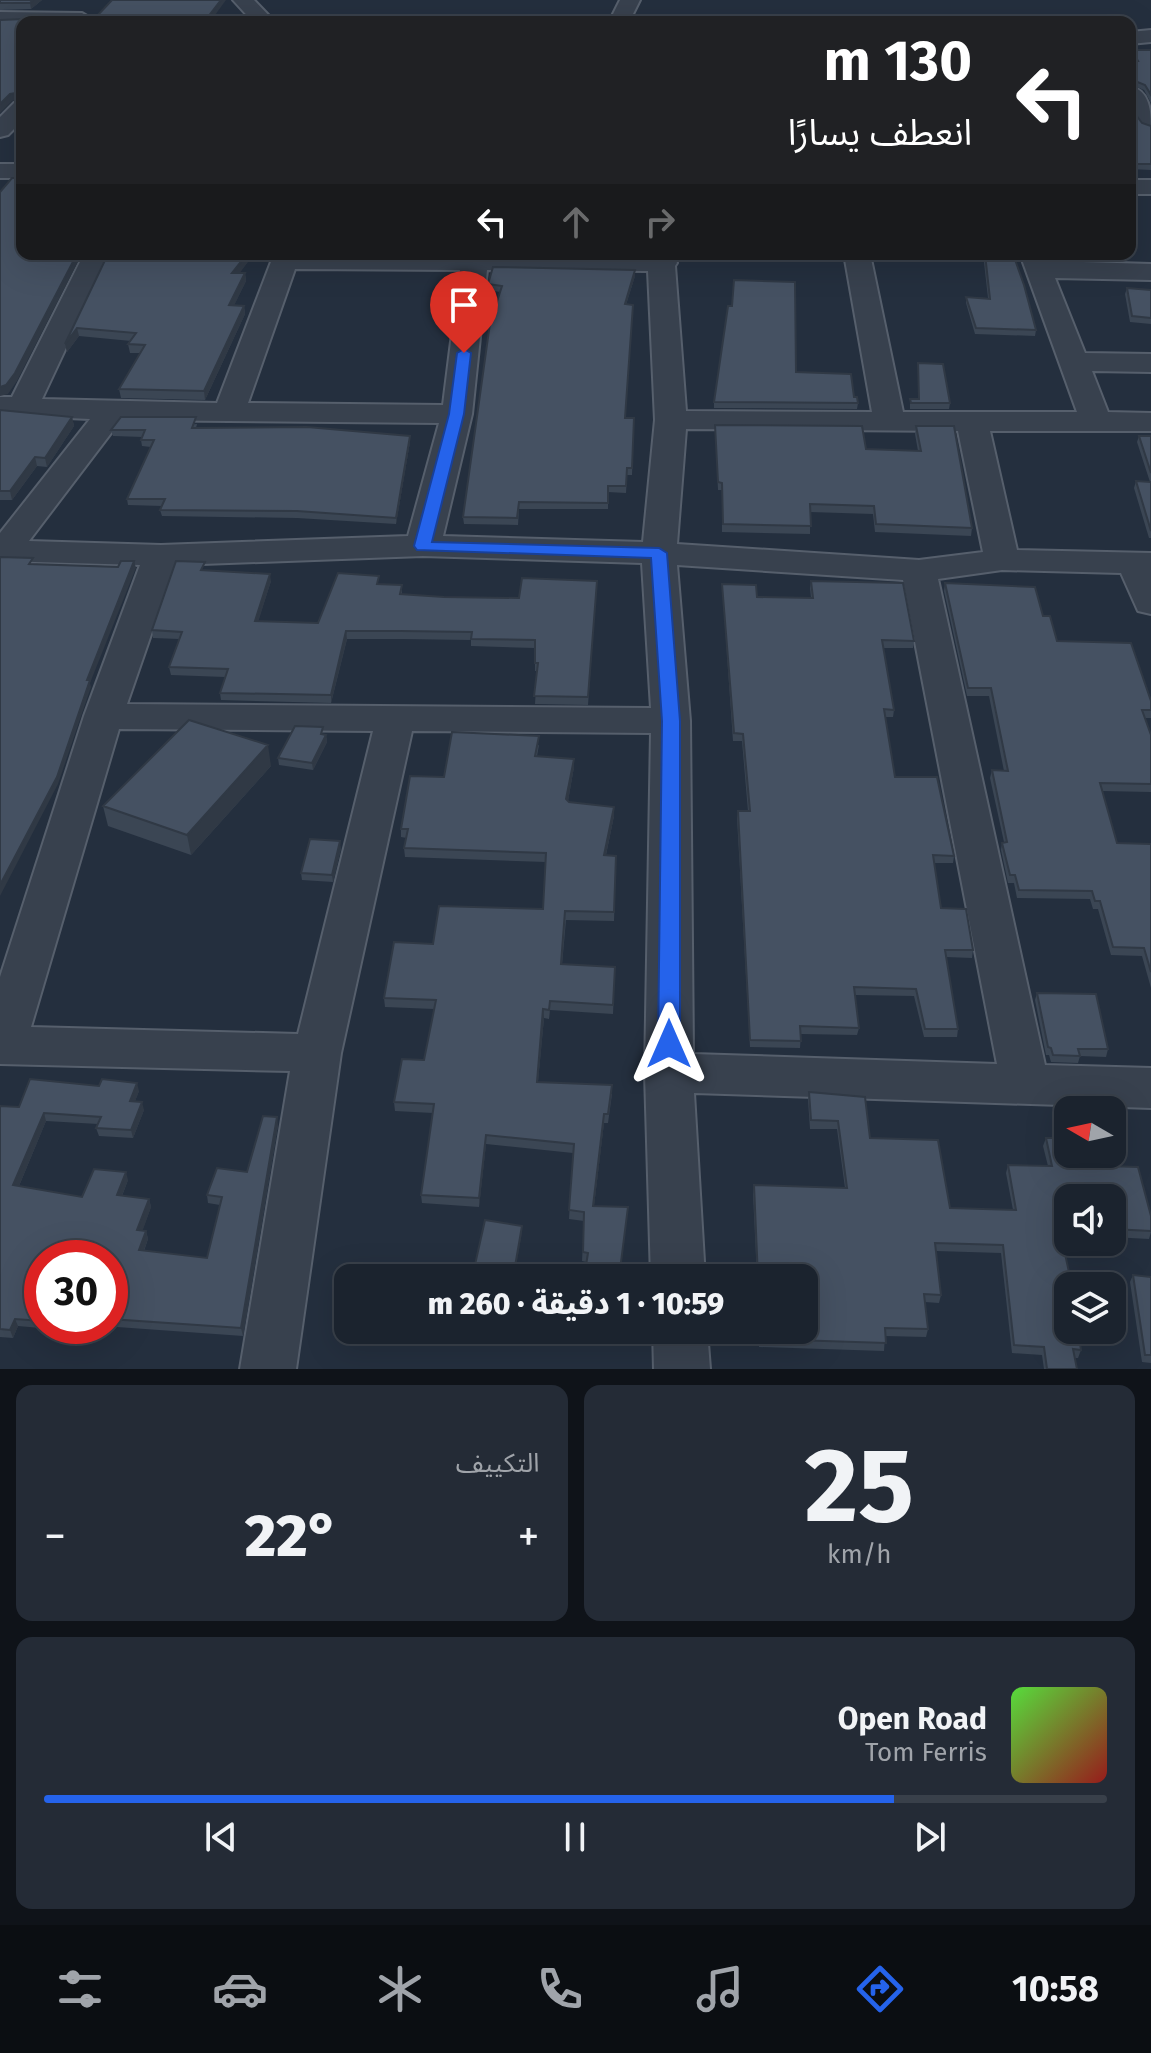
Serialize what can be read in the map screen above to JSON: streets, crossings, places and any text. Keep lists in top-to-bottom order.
{
  "north": "left",
  "page": {
    "turn": ["130 m", "انعطف يسارًا"],
    "limit": "30",
    "trip": "10:59 · 1 دقيقة · 260 m",
    "tile": [
      ["25", "km/h"],
      "التكييف"
    ],
    "heat": ["−", "22°", "+"],
    "song": ["Open Road", "Tom Ferris"],
    "tabs": "10:58"
  }
}
